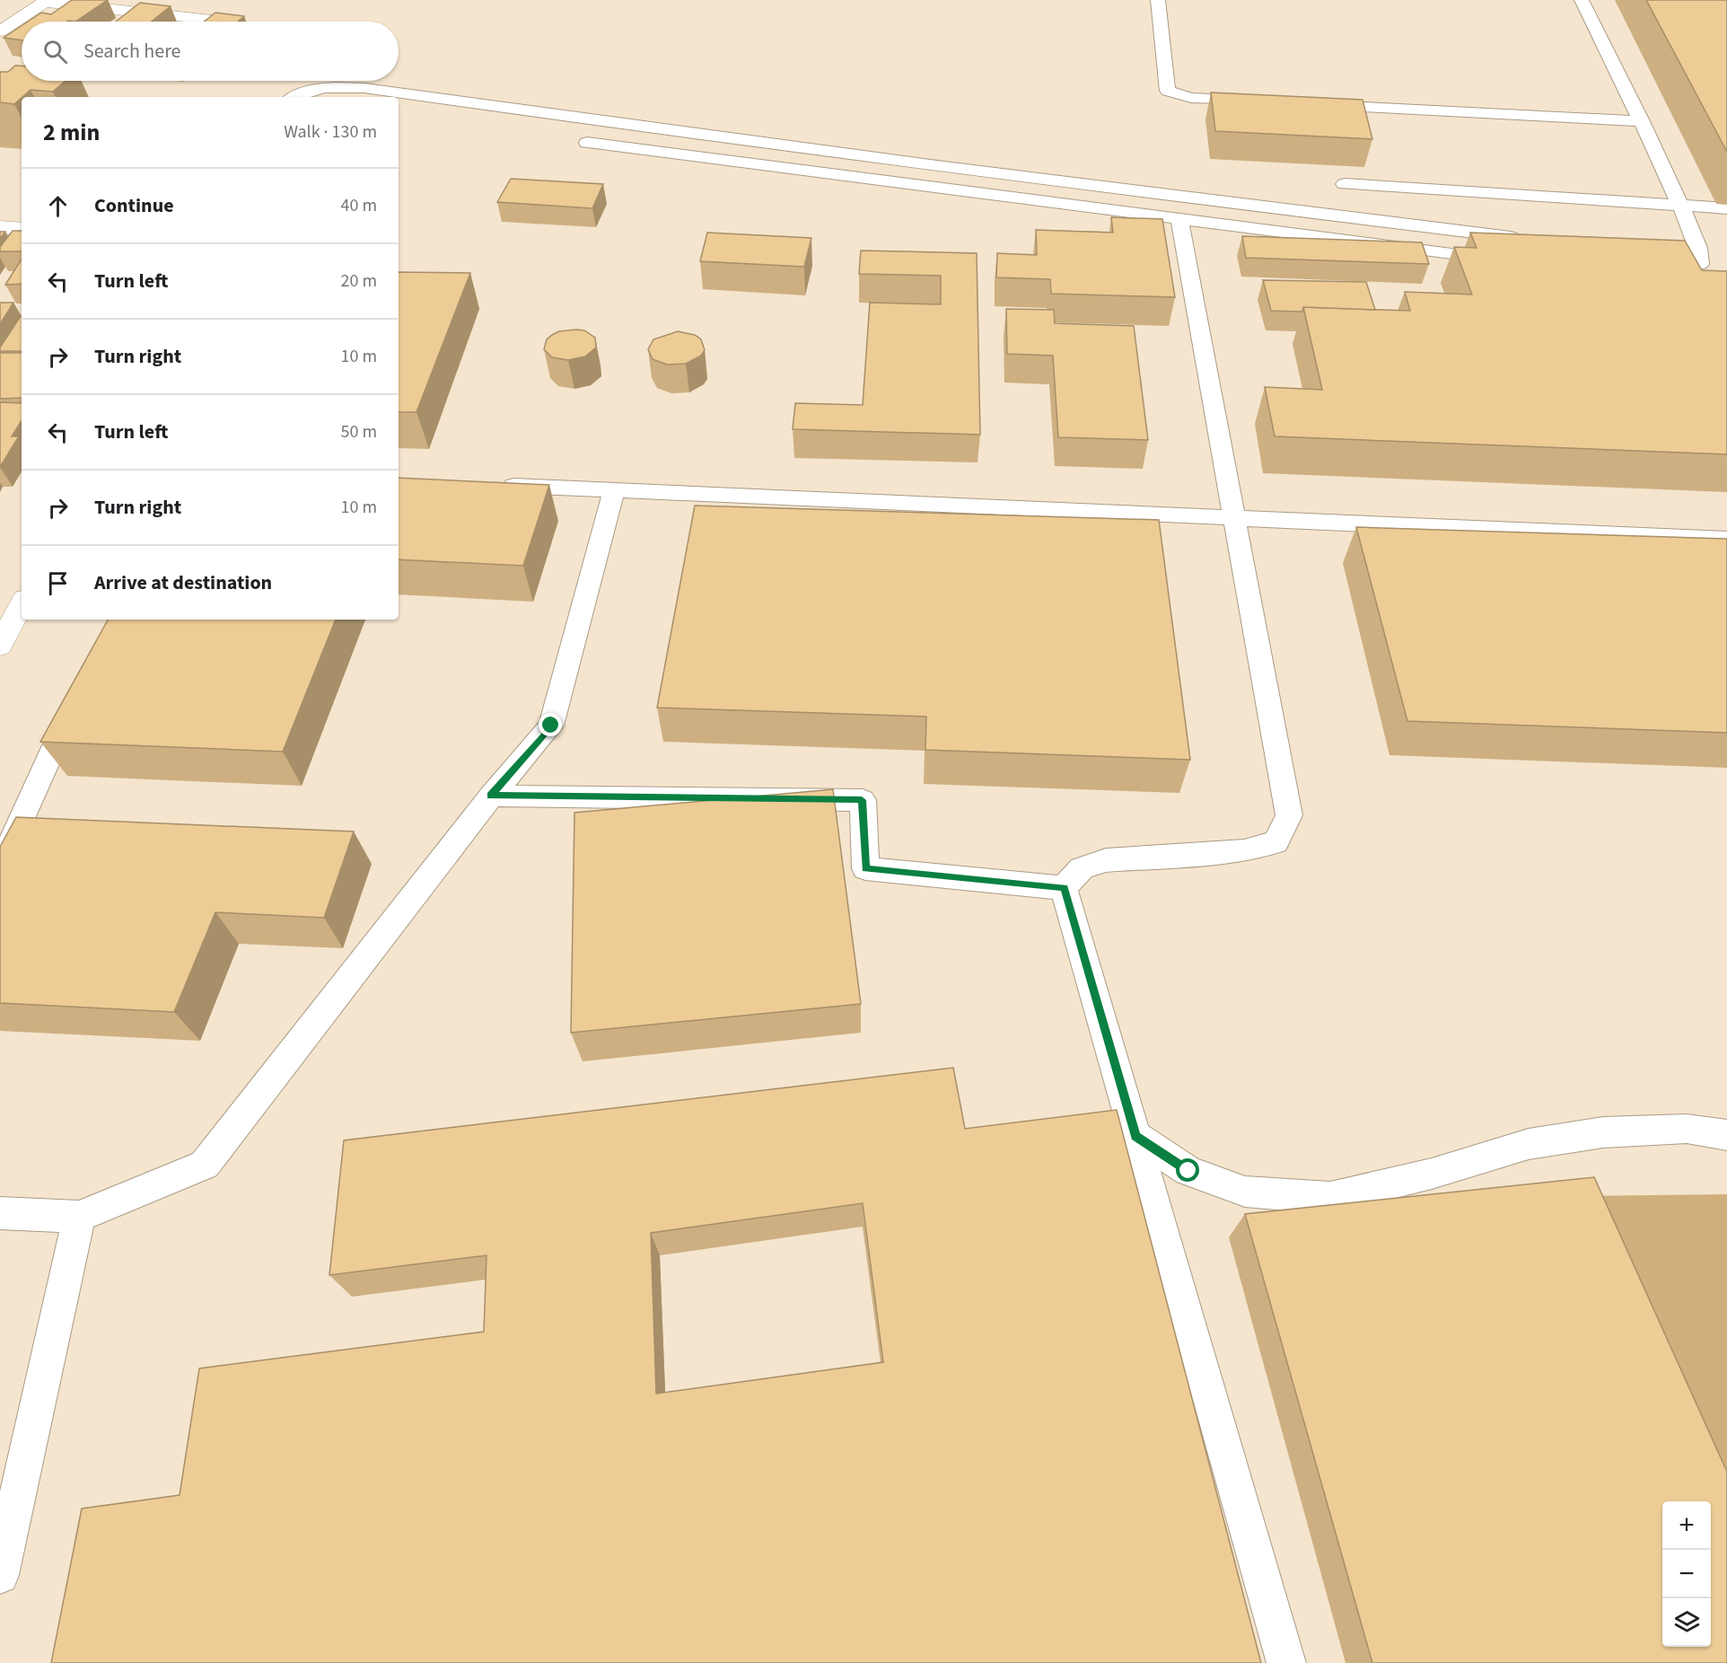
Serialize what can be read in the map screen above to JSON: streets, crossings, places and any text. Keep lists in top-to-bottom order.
{
  "page": {
    "search": "Search here",
    "heading": ["2 min", "Walk · 130 m"],
    "list": [
      ["Continue", "40 m"],
      ["Turn left", "20 m"],
      ["Turn right", "10 m"],
      ["Turn left", "50 m"],
      ["Turn right", "10 m"],
      "Arrive at destination"
    ],
    "map_buttons": ["+", "−"]
  }
}
